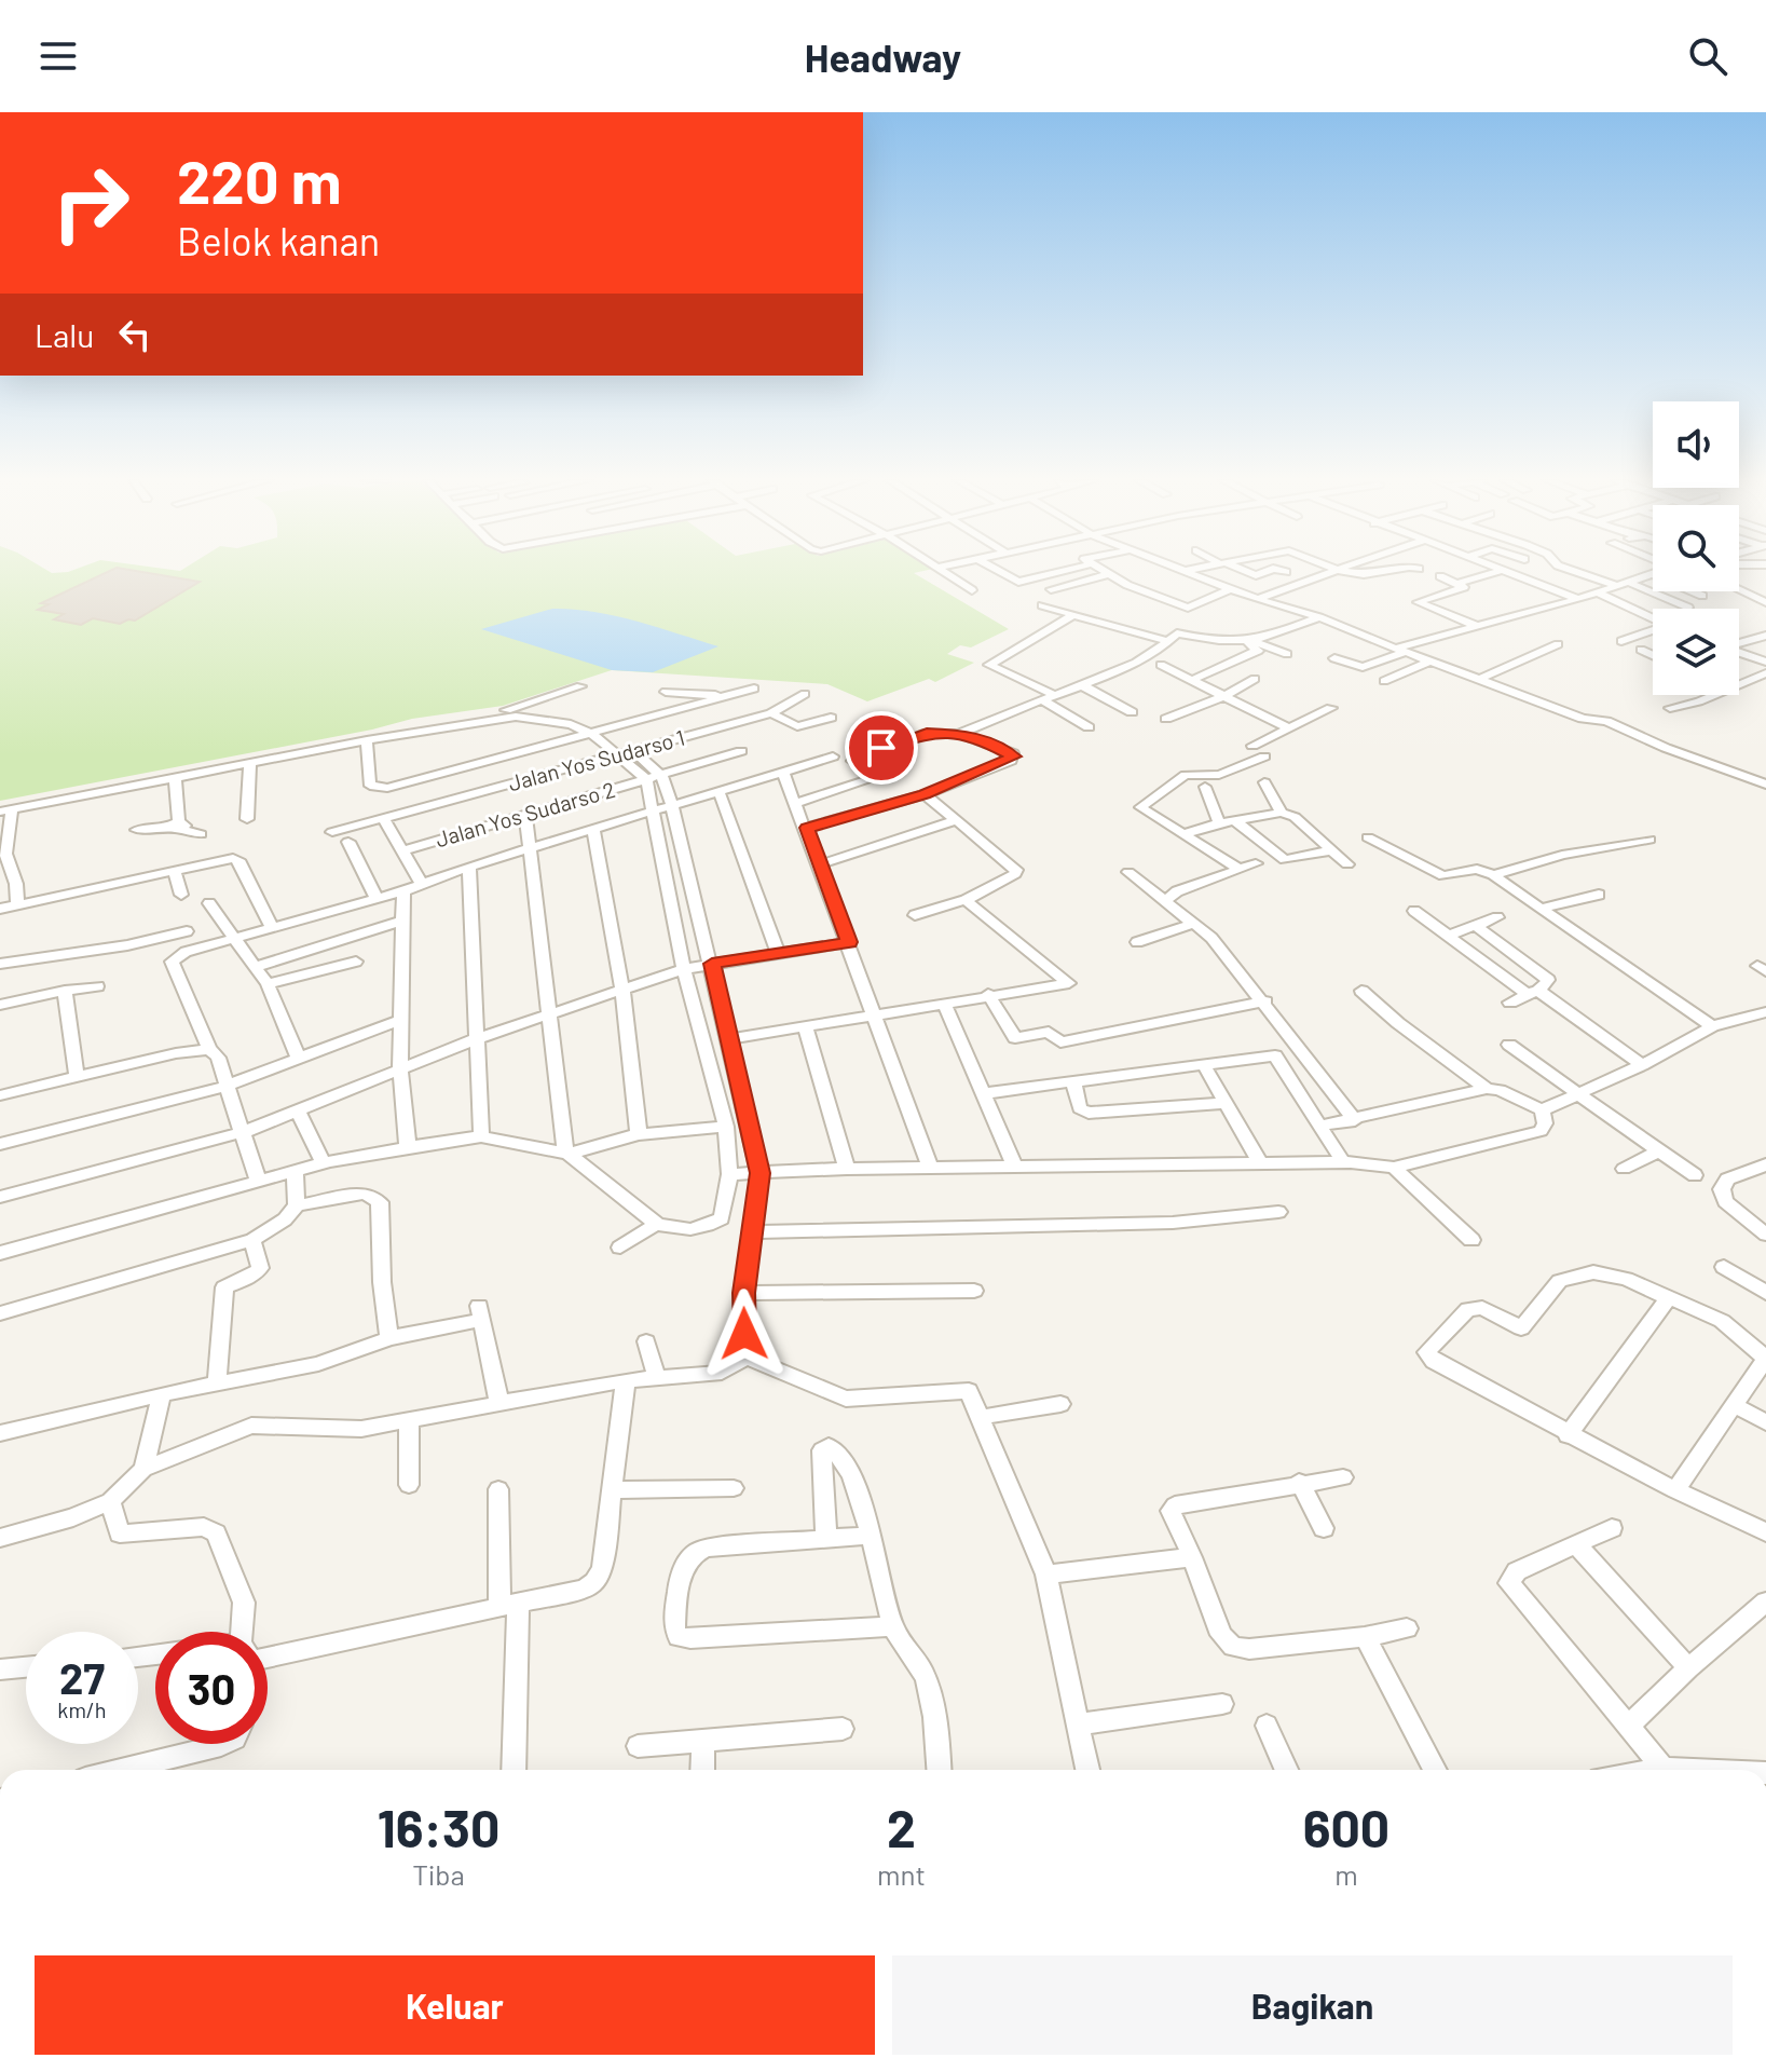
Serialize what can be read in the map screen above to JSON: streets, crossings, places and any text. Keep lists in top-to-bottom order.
{
  "streets": {
    "street": ["Jalan Yos Sudarso 1", "Jalan Yos Sudarso 2"]
  },
  "page": {
    "header": "Headway",
    "turn": ["220 m", "Belok kanan"],
    "then": "Lalu",
    "speed": "27 km/h",
    "limit": "30",
    "eta": [
      "16:30",
      "Tiba",
      "2",
      "mnt",
      "600",
      "m"
    ],
    "buttons": ["Keluar", "Bagikan"]
  }
}
